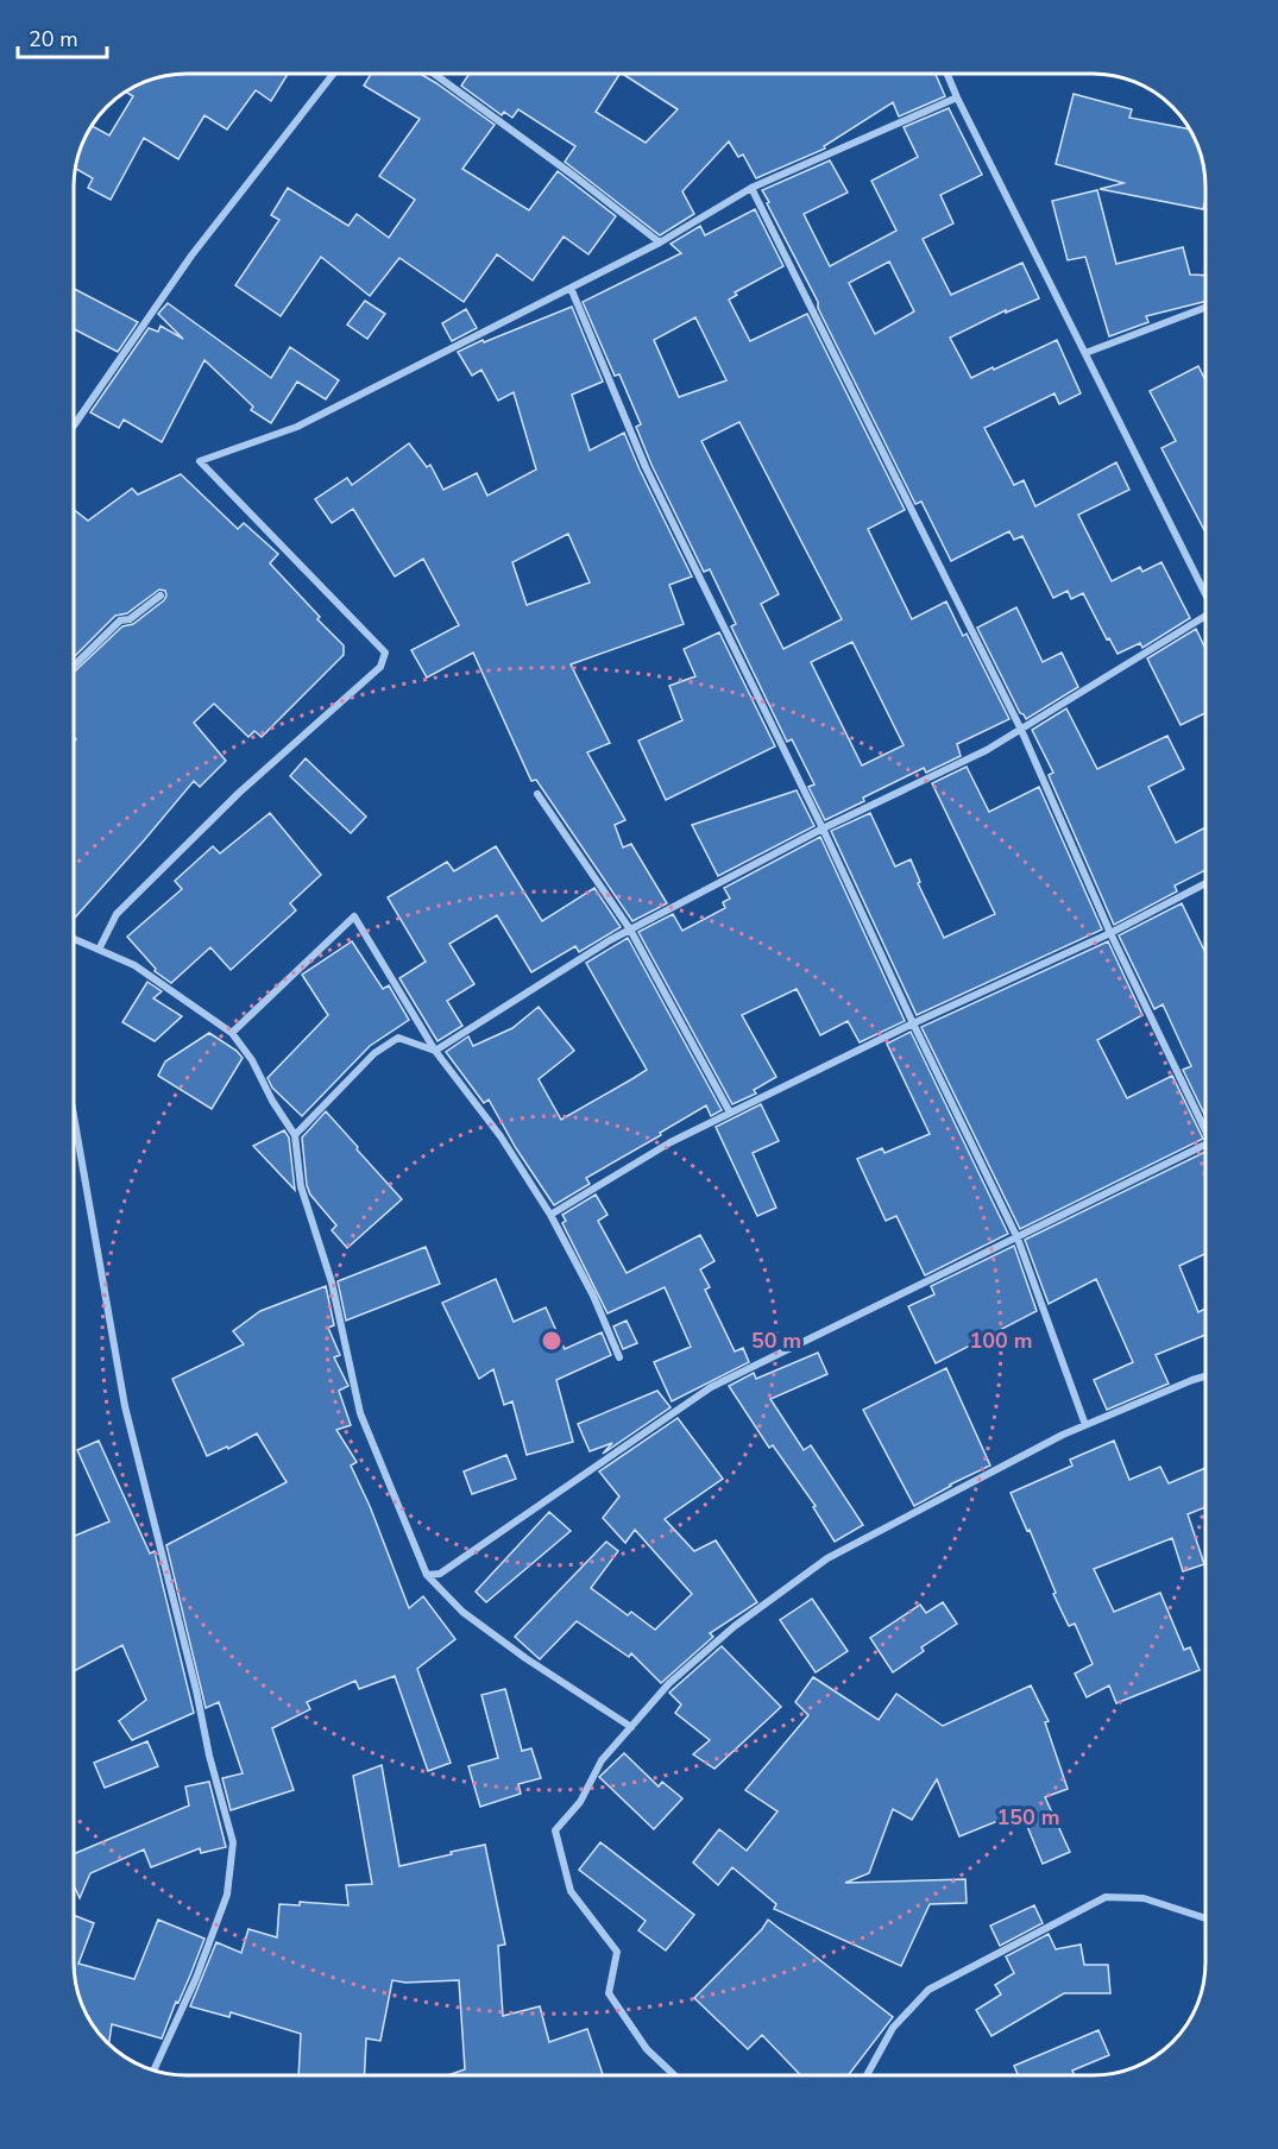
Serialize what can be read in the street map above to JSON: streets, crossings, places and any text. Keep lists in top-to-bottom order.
{
  "scale_bar": "20 m",
  "rings": ["50 m", "100 m", "150 m"]
}
